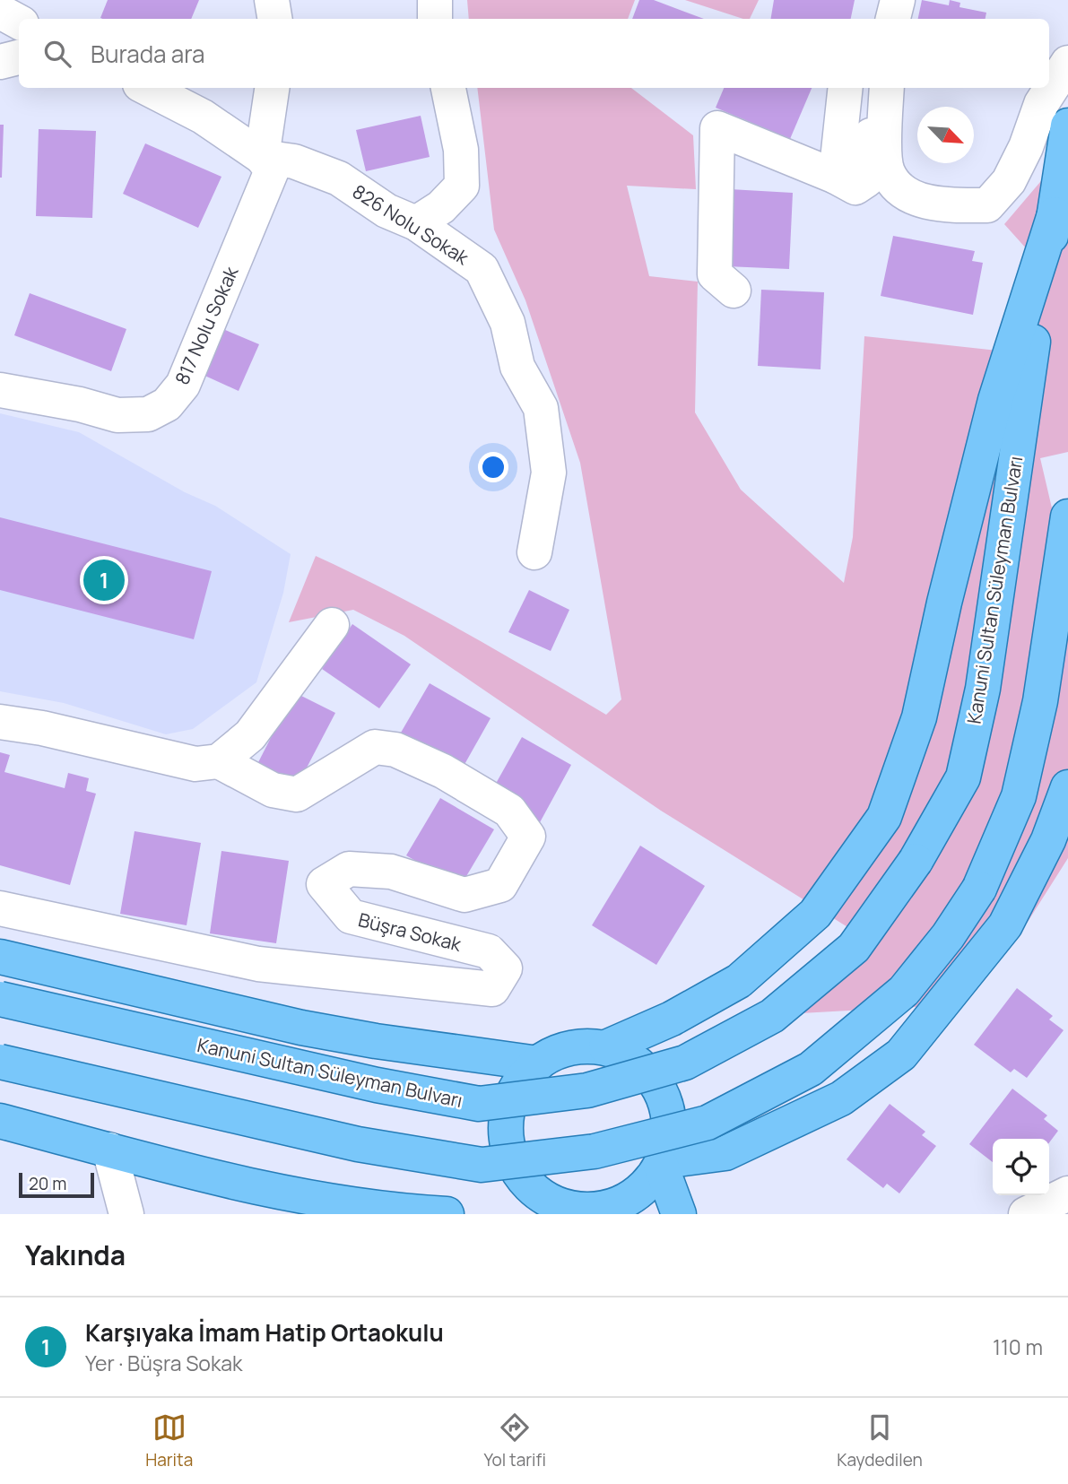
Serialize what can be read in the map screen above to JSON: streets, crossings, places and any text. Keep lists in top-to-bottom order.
{
  "streets": {
    "main road": ["Kanuni Sultan Süleyman Bulvarı"],
    "street": ["826 Nolu Sokak", "817 Nolu Sokak", "Büşra Sokak"]
  },
  "crossings": [
    ["826 Nolu Sokak", "817 Nolu Sokak"]
  ],
  "scale_bar": "20 m",
  "north": "bottom right",
  "page": {
    "search": "Burada ara",
    "pins": "1",
    "scale": "20 m",
    "heading": "Yakında",
    "list": [
      {
        "mark": "1",
        "name": "Karşıyaka İmam Hatip Ortaokulu",
        "note": "Yer · Büşra Sokak",
        "value": "110 m"
      }
    ],
    "nav": ["Harita", "Yol tarifi", "Kaydedilen"]
  }
}
